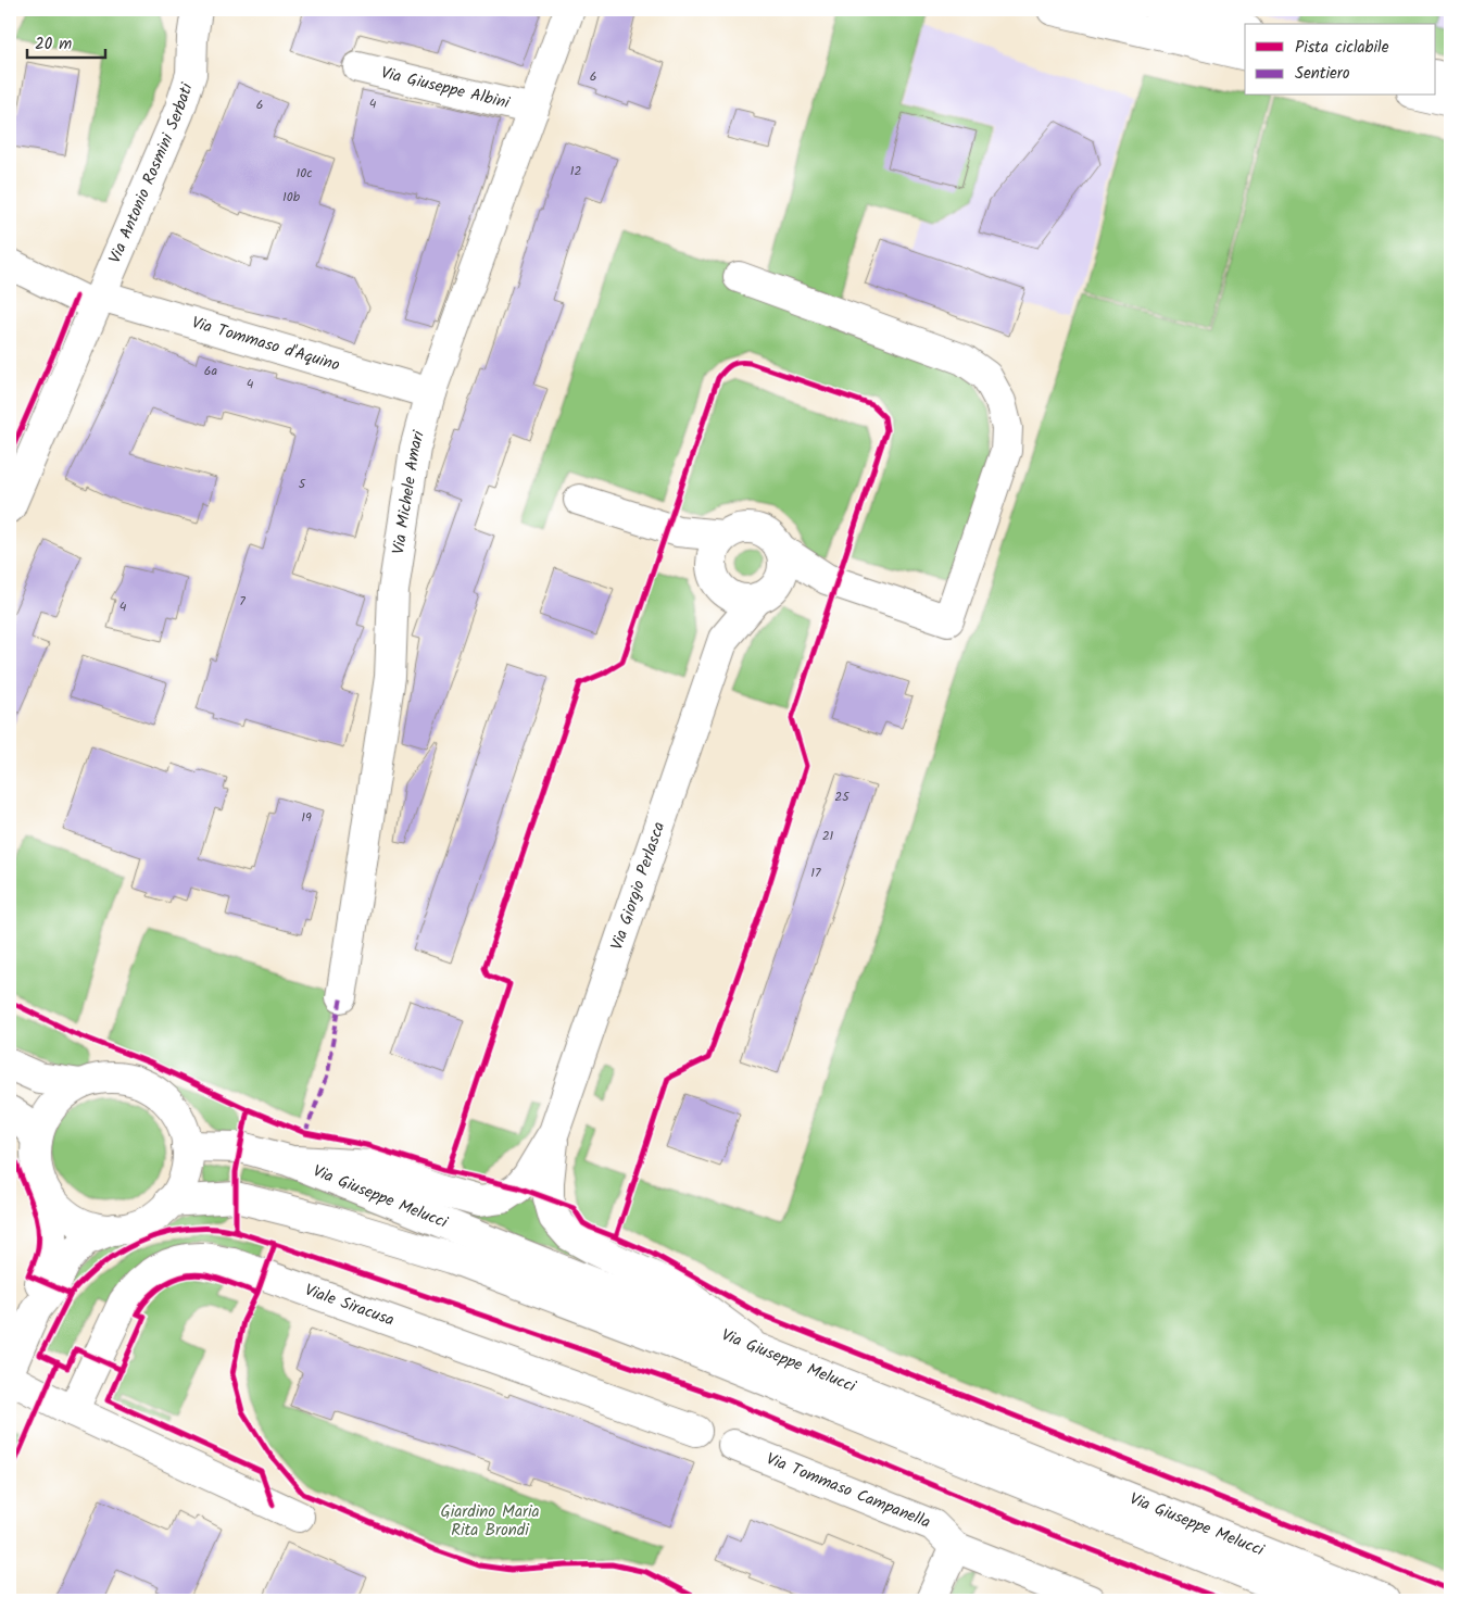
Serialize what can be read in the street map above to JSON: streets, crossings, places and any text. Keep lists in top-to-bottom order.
{
  "streets": {
    "street": [
      "Via Giuseppe Albini",
      "Via Antonio Rosmini Serbati",
      "Via Tommaso d'Aquino",
      "Via Michele Amari",
      "Via Giorgio Perlasca",
      "Via Giuseppe Melucci",
      "Viale Siracusa",
      "Via Tommaso Campanella"
    ]
  },
  "crossings": [
    ["Via Giuseppe Albini", "Via Michele Amari"],
    ["Via Antonio Rosmini Serbati", "Via Tommaso d'Aquino"],
    ["Via Tommaso d'Aquino", "Via Michele Amari"],
    ["Via Giorgio Perlasca", "Via Giuseppe Melucci"]
  ],
  "parks": ["Giardino Maria Rita Brondi"],
  "house_numbers": [
    "6",
    "4",
    "6",
    "12",
    "10c",
    "10b",
    "6a",
    "4",
    "5",
    "7",
    "4",
    "25",
    "19",
    "21",
    "17"
  ],
  "legend": ["Pista ciclabile", "Sentiero"],
  "scale_bar": "20 m"
}
